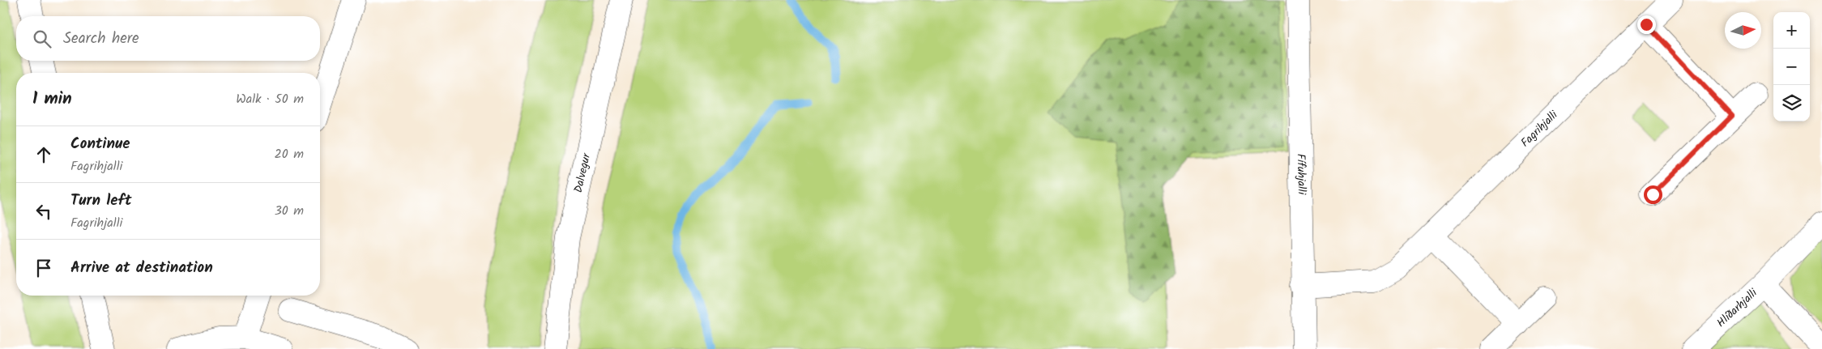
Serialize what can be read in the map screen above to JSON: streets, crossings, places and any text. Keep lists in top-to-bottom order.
{
  "streets": {
    "street": [
      "Fagrihjalli",
      "Dalvegur",
      "Fífuhjalli",
      "Hlíðarhjalli"
    ]
  },
  "crossings": [
    ["Fagrihjalli", "Fífuhjalli"]
  ],
  "north": "right",
  "page": {
    "map_buttons": ["+", "−"],
    "search": "Search here",
    "heading": ["1 min", "Walk · 50 m"],
    "list": [
      ["Continue", "Fagrihjalli", "20 m"],
      ["Turn left", "Fagrihjalli", "30 m"],
      "Arrive at destination"
    ]
  }
}
